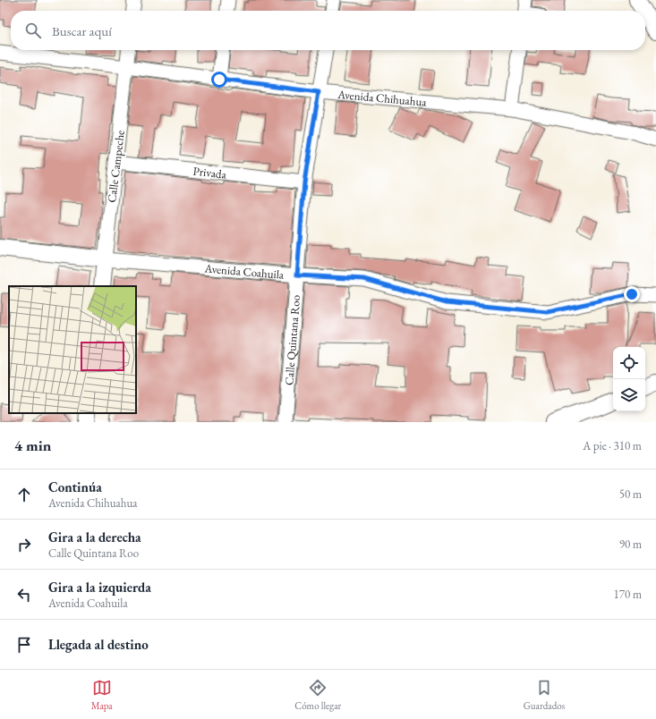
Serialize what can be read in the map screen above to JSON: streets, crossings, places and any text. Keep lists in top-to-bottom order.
{
  "streets": {
    "street": [
      "Avenida Chihuahua",
      "Calle Campeche",
      "Privada",
      "Avenida Coahuila",
      "Calle Quintana Roo"
    ]
  },
  "crossings": [
    ["Avenida Chihuahua", "Calle Campeche"],
    ["Avenida Chihuahua", "Calle Quintana Roo"],
    ["Calle Campeche", "Privada"],
    ["Calle Campeche", "Avenida Coahuila"],
    ["Privada", "Calle Quintana Roo"],
    ["Avenida Coahuila", "Calle Quintana Roo"]
  ],
  "page": {
    "search": "Buscar aquí",
    "heading": ["4 min", "A pie · 310 m"],
    "list": [
      ["Continúa", "Avenida Chihuahua", "50 m"],
      ["Gira a la derecha", "Calle Quintana Roo", "90 m"],
      ["Gira a la izquierda", "Avenida Coahuila", "170 m"],
      "Llegada al destino"
    ],
    "nav": ["Mapa", "Cómo llegar", "Guardados"]
  }
}
